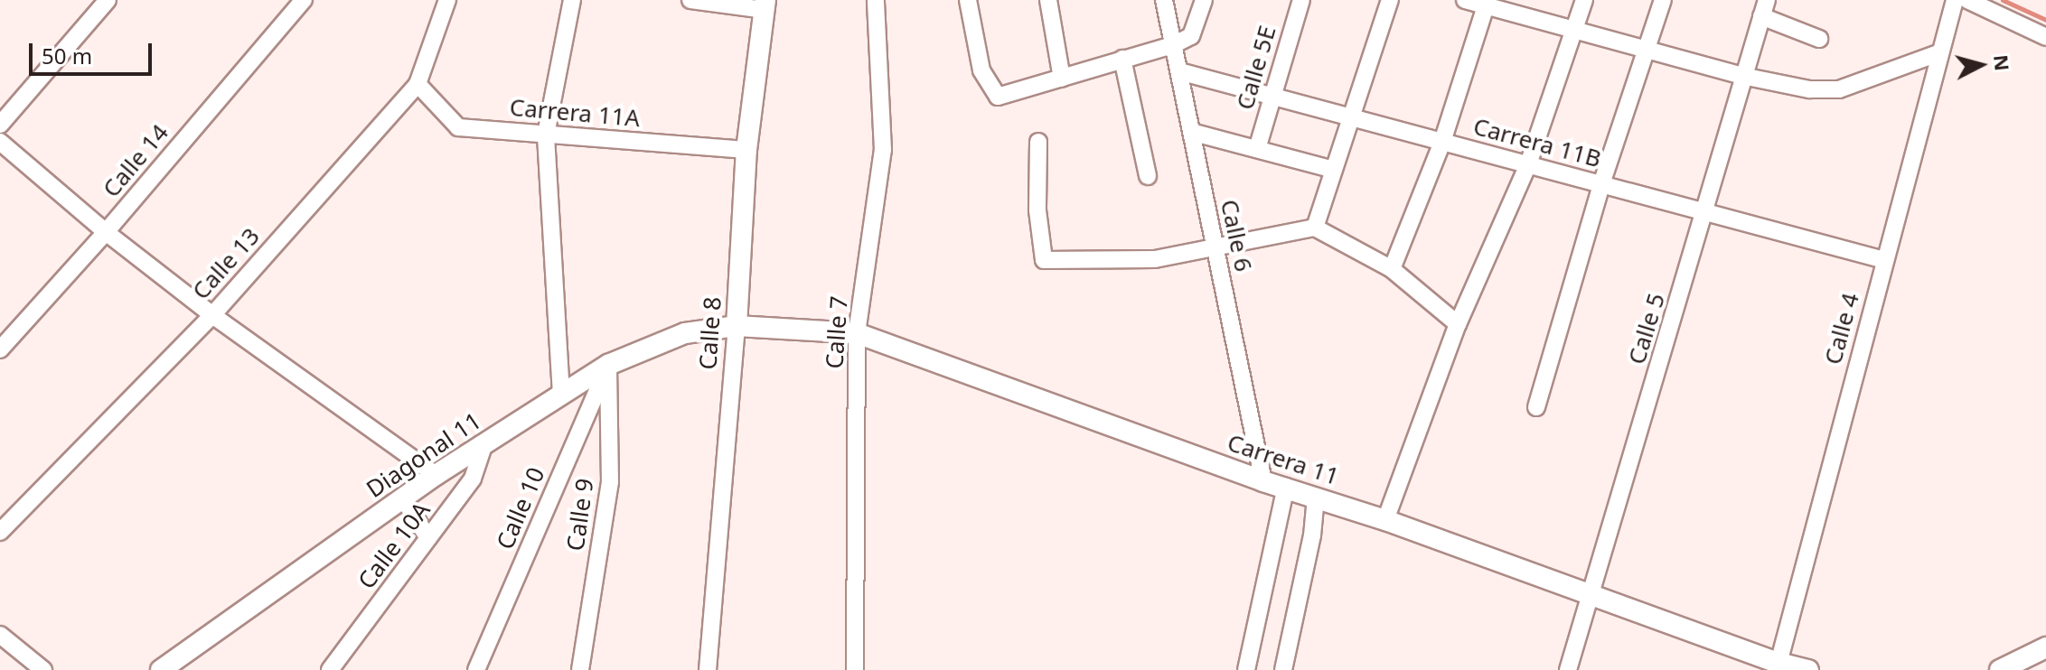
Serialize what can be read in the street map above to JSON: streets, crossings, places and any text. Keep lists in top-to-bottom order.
{
  "streets": {
    "street": [
      "Calle 5E",
      "Carrera 11A",
      "Carrera 11B",
      "Calle 14",
      "Calle 6",
      "Calle 13",
      "Calle 5",
      "Calle 4",
      "Calle 7",
      "Calle 8",
      "Diagonal 11",
      "Carrera 11",
      "Calle 10",
      "Calle 9",
      "Calle 10A"
    ]
  },
  "crossings": [
    ["Calle 5E", "Carrera 11B"],
    ["Carrera 11A", "Calle 13"],
    ["Carrera 11A", "Calle 8"],
    ["Carrera 11B", "Calle 6"],
    ["Carrera 11B", "Calle 5"],
    ["Carrera 11B", "Calle 4"],
    ["Calle 6", "Carrera 11"],
    ["Calle 5", "Carrera 11"],
    ["Calle 4", "Carrera 11"],
    ["Calle 7", "Carrera 11"],
    ["Calle 8", "Diagonal 11"],
    ["Calle 8", "Carrera 11"],
    ["Diagonal 11", "Carrera 11"],
    ["Diagonal 11", "Calle 10"],
    ["Diagonal 11", "Calle 9"],
    ["Diagonal 11", "Calle 10A"],
    ["Calle 10", "Calle 9"]
  ],
  "scale_bar": "50 m",
  "north": "right"
}
